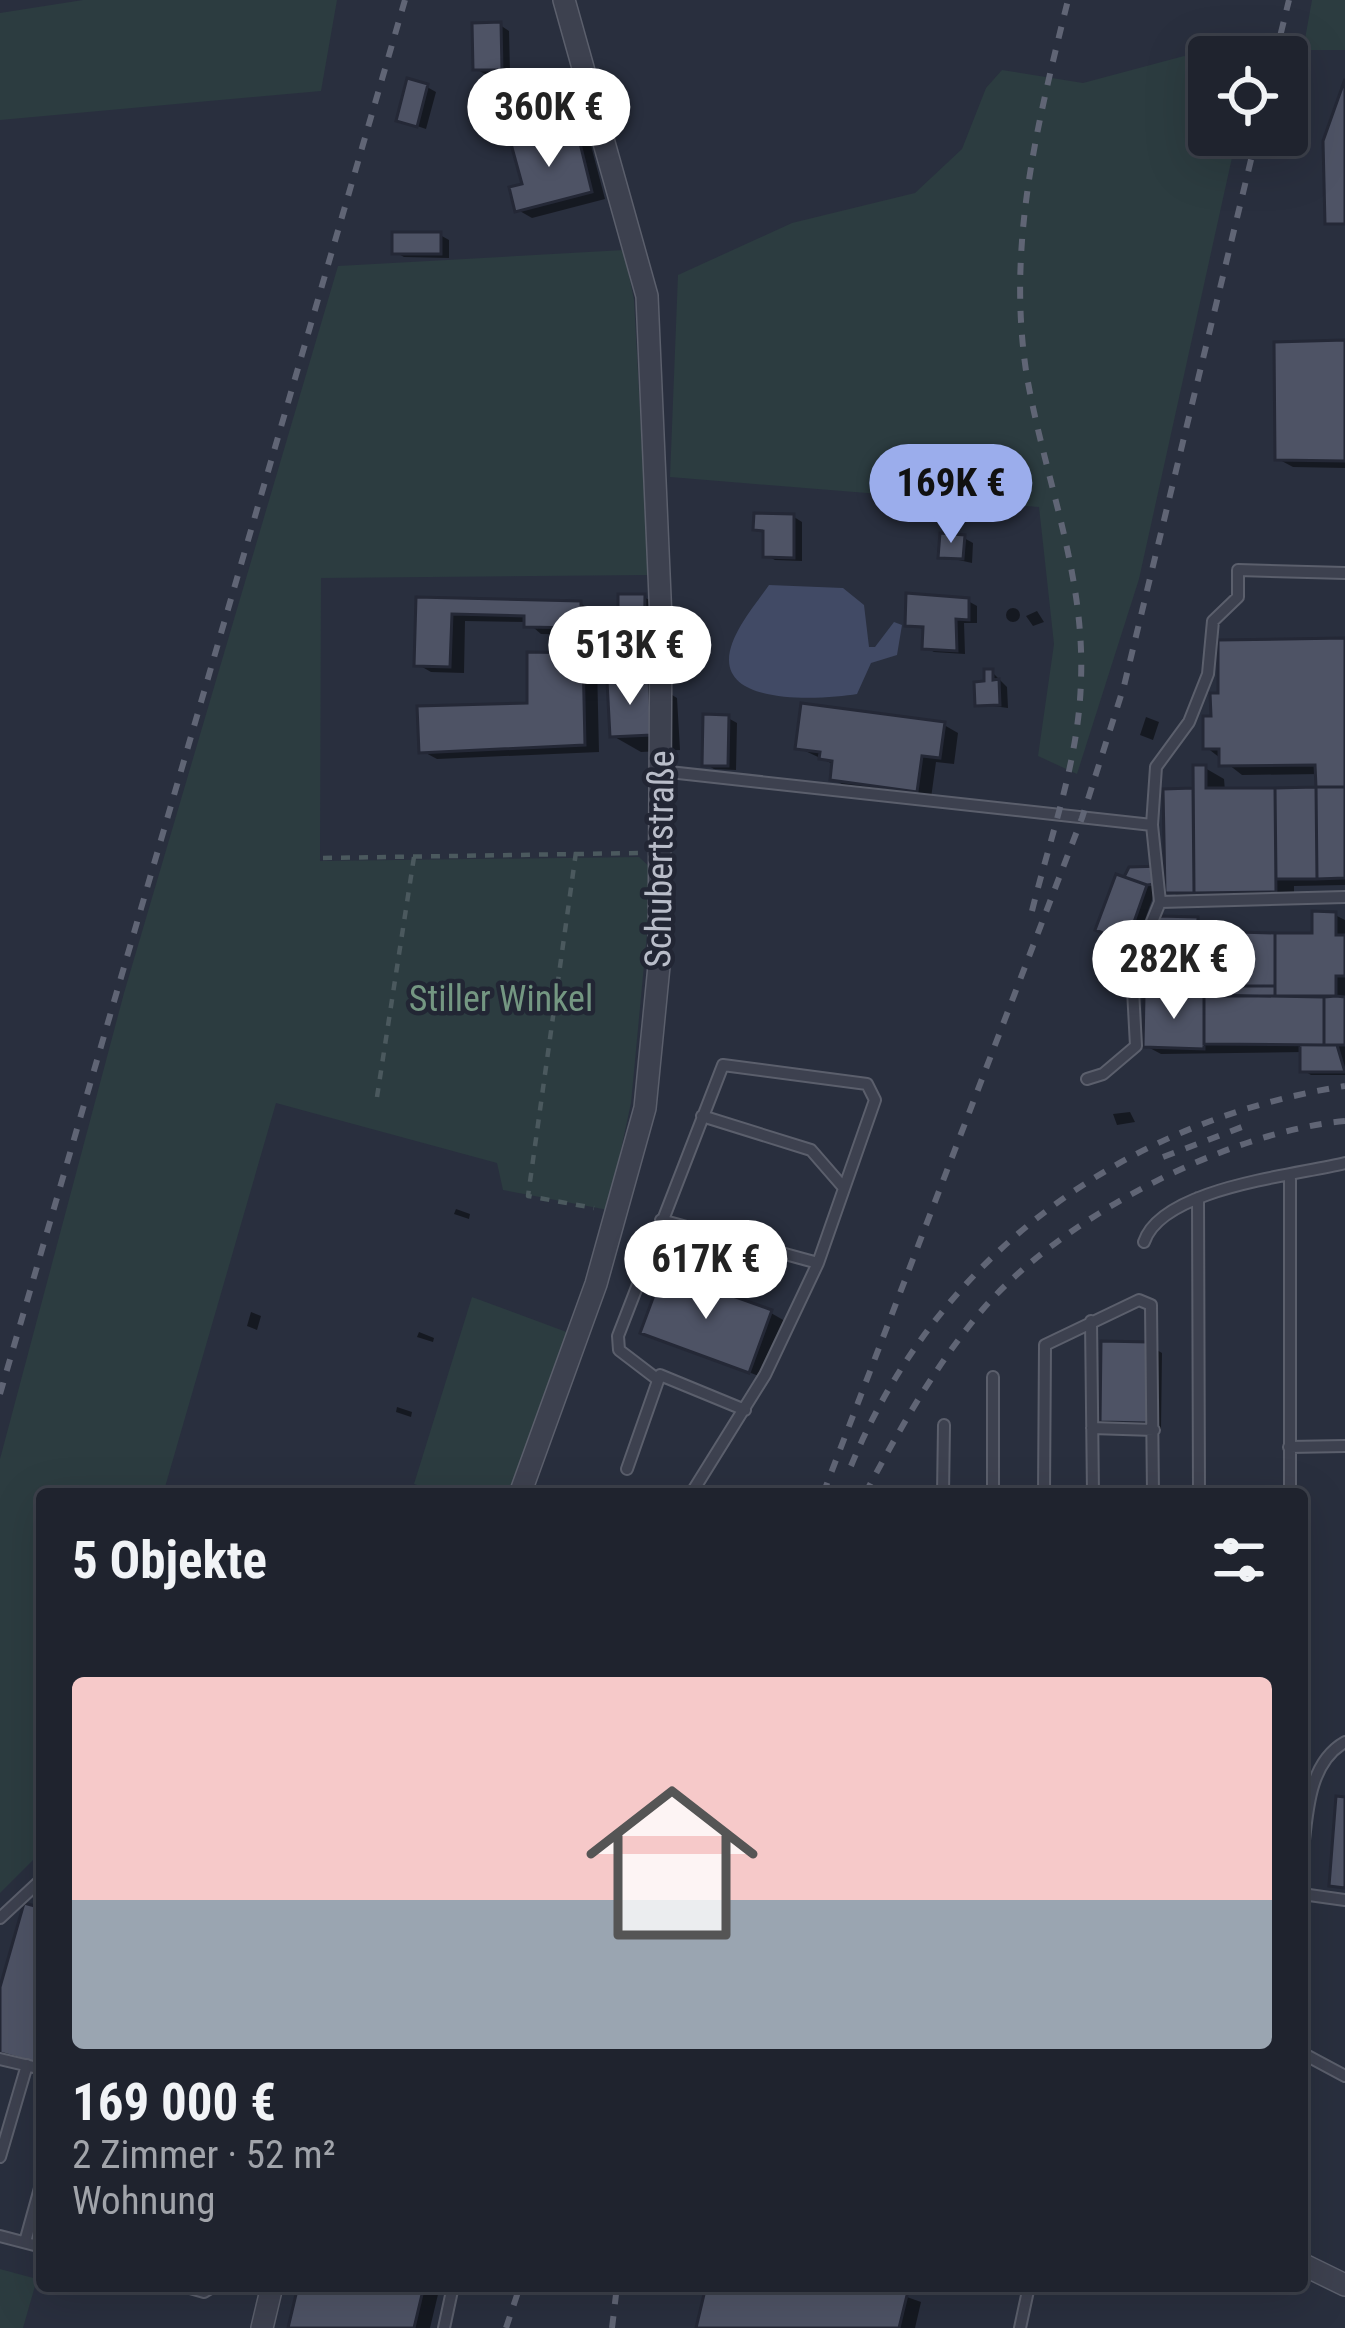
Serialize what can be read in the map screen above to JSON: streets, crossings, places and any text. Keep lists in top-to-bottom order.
{
  "streets": {
    "street": ["Schubertstraße"]
  },
  "parks": ["Stiller Winkel"],
  "page": {
    "price": [
      "360K €",
      "169K €",
      "513K €",
      "282K €",
      "617K €"
    ],
    "heading": "5 Objekte",
    "list": [
      {
        "name": "169 000 €",
        "note": "2 Zimmer · 52 m² · Wohnung"
      }
    ]
  }
}
